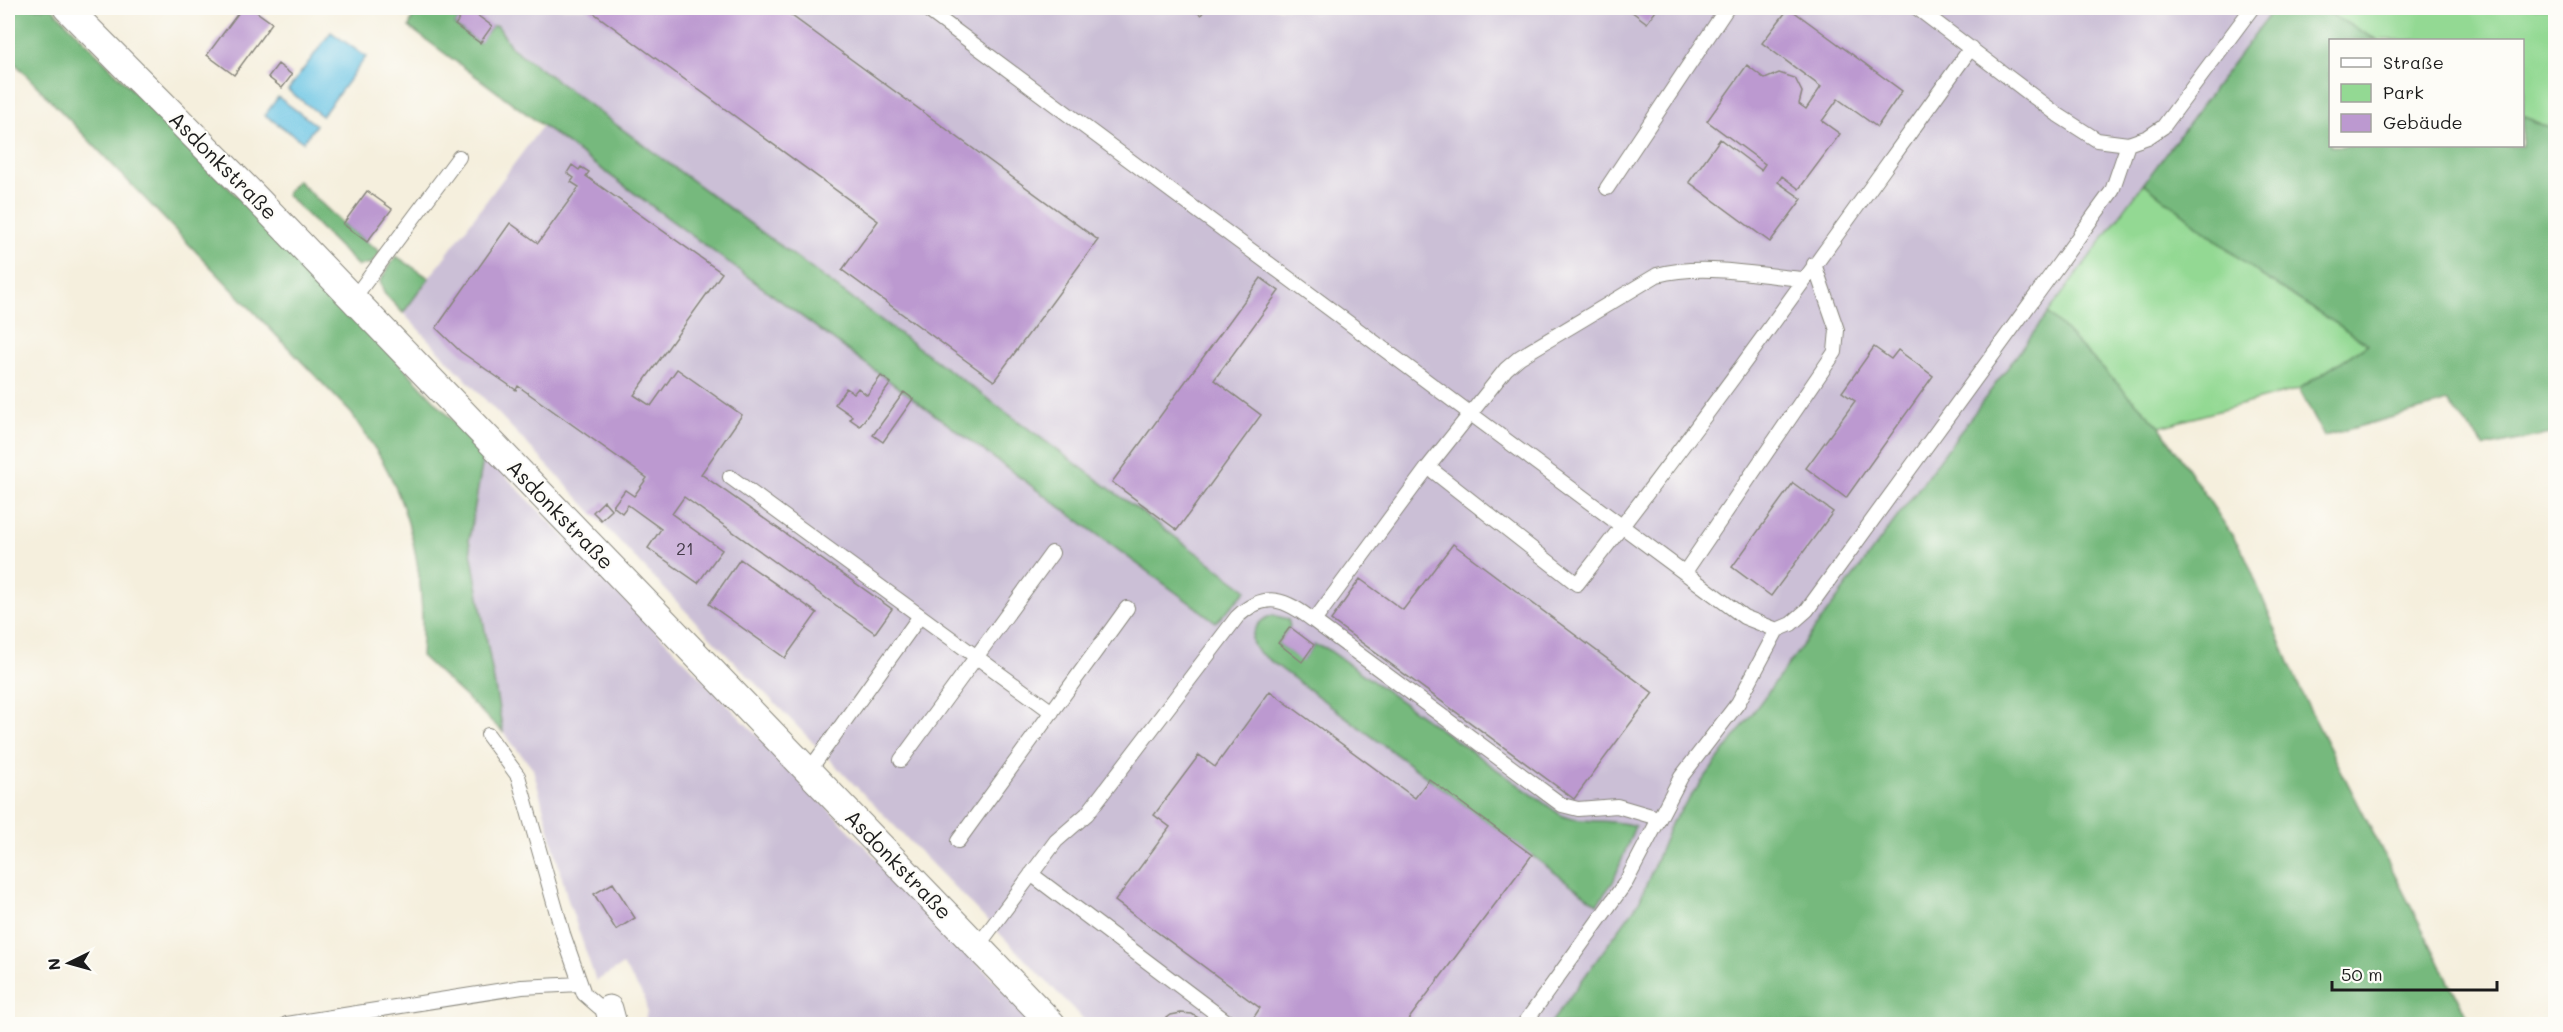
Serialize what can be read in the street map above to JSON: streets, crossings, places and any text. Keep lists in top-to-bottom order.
{
  "streets": {
    "street": ["Asdonkstraße"]
  },
  "house_numbers": ["21"],
  "legend": ["Straße", "Park", "Gebäude"],
  "scale_bar": "50 m",
  "north": "left"
}
